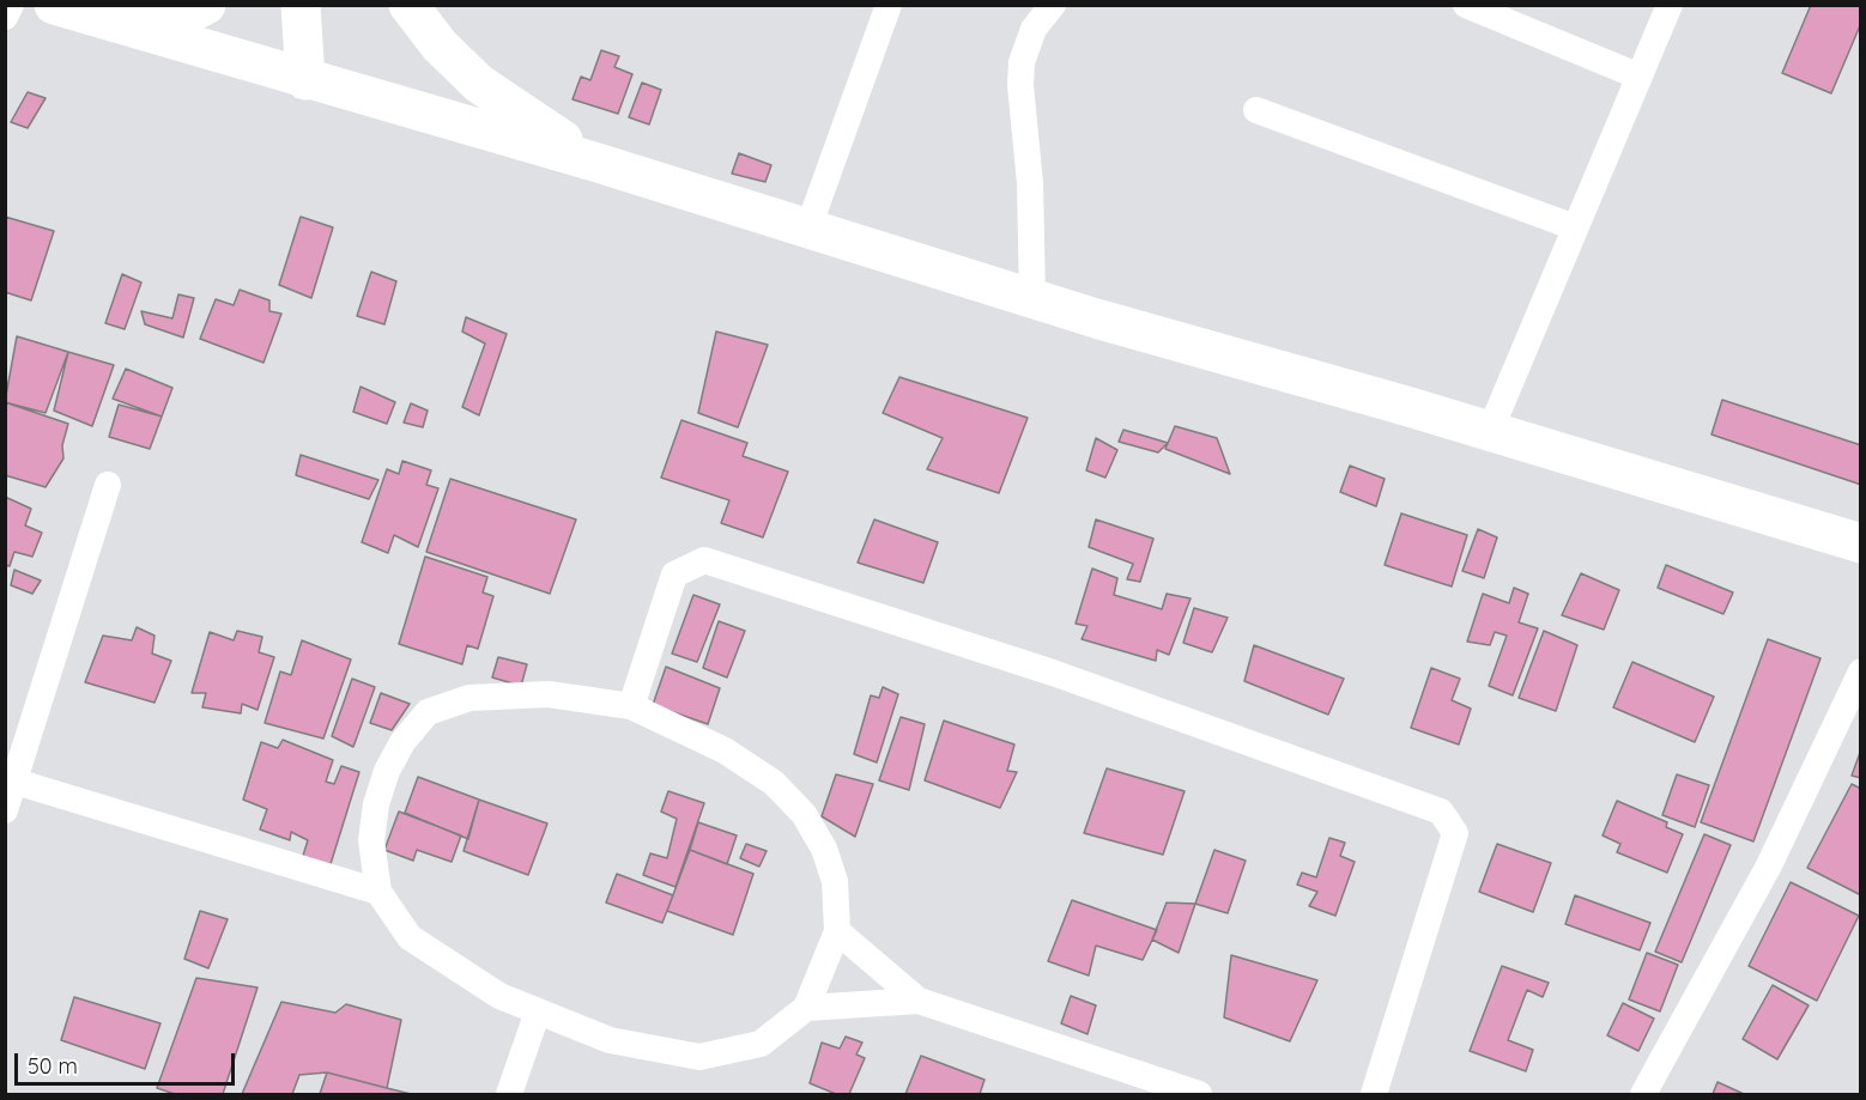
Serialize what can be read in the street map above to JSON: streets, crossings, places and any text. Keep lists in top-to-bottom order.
{
  "scale_bar": "50 m"
}
